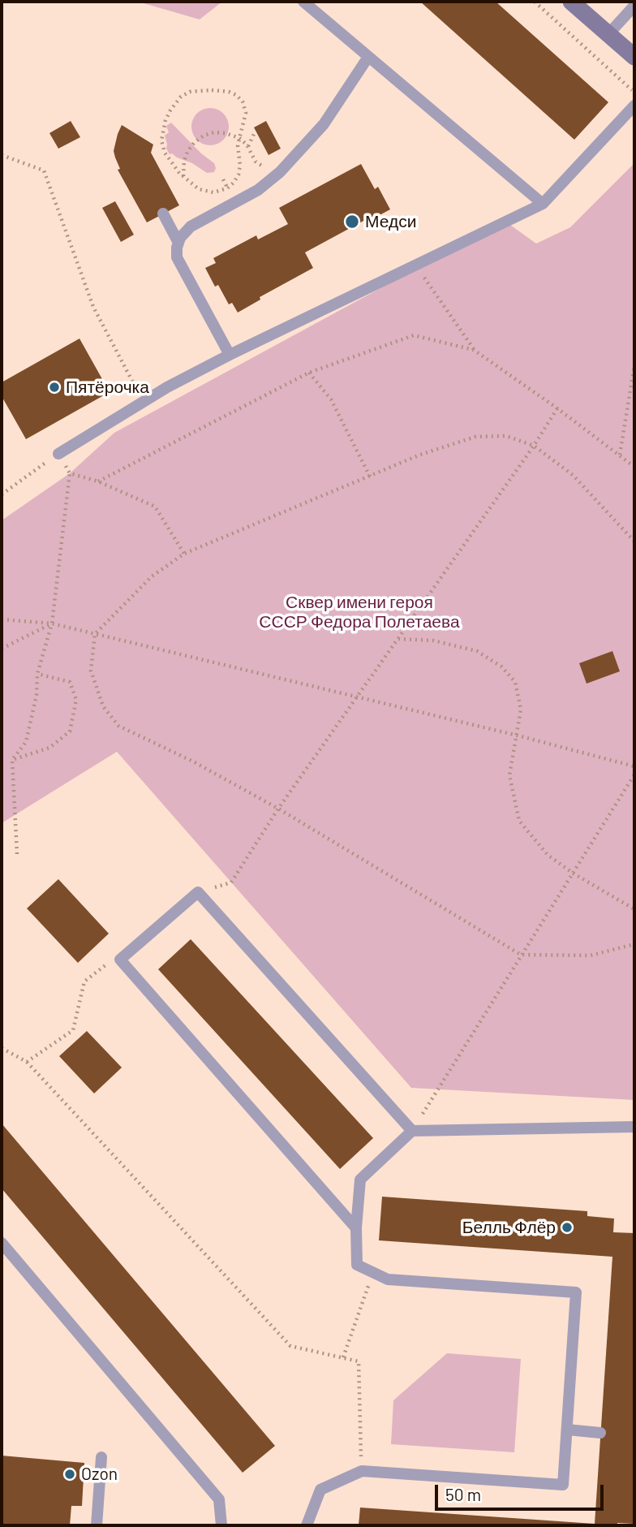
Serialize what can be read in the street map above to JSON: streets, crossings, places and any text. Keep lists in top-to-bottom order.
{
  "parks": ["Сквер имени героя СССР Федора Полетаева"],
  "places": [
    "Медси",
    "Пятёрочка",
    "Белль Флёр",
    "Ozon"
  ],
  "scale_bar": "50 m"
}
